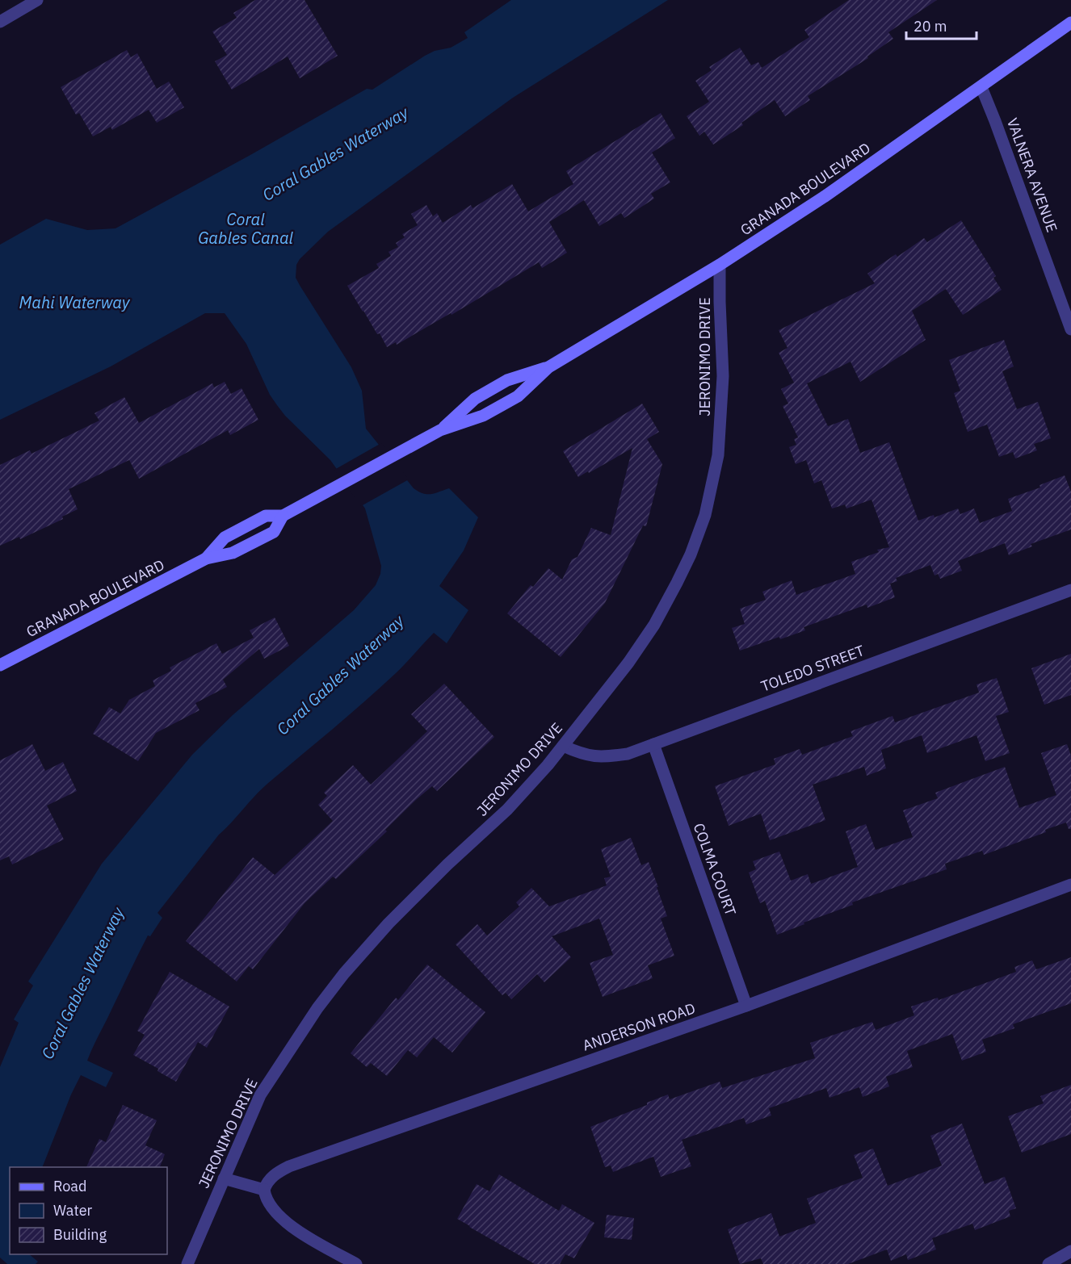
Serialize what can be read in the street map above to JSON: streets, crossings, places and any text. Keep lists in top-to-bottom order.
{
  "streets": {
    "street": [
      "VALNERA AVENUE",
      "GRANADA BOULEVARD",
      "JERONIMO DRIVE",
      "TOLEDO STREET",
      "COLMA COURT",
      "ANDERSON ROAD"
    ]
  },
  "crossings": [
    ["VALNERA AVENUE", "GRANADA BOULEVARD"],
    ["GRANADA BOULEVARD", "JERONIMO DRIVE"],
    ["JERONIMO DRIVE", "TOLEDO STREET"],
    ["TOLEDO STREET", "COLMA COURT"],
    ["COLMA COURT", "ANDERSON ROAD"]
  ],
  "water": ["Coral Gables Waterway", "Coral Gables Canal", "Mahi Waterway"],
  "legend": ["Road", "Water", "Building"],
  "scale_bar": "20 m"
}
